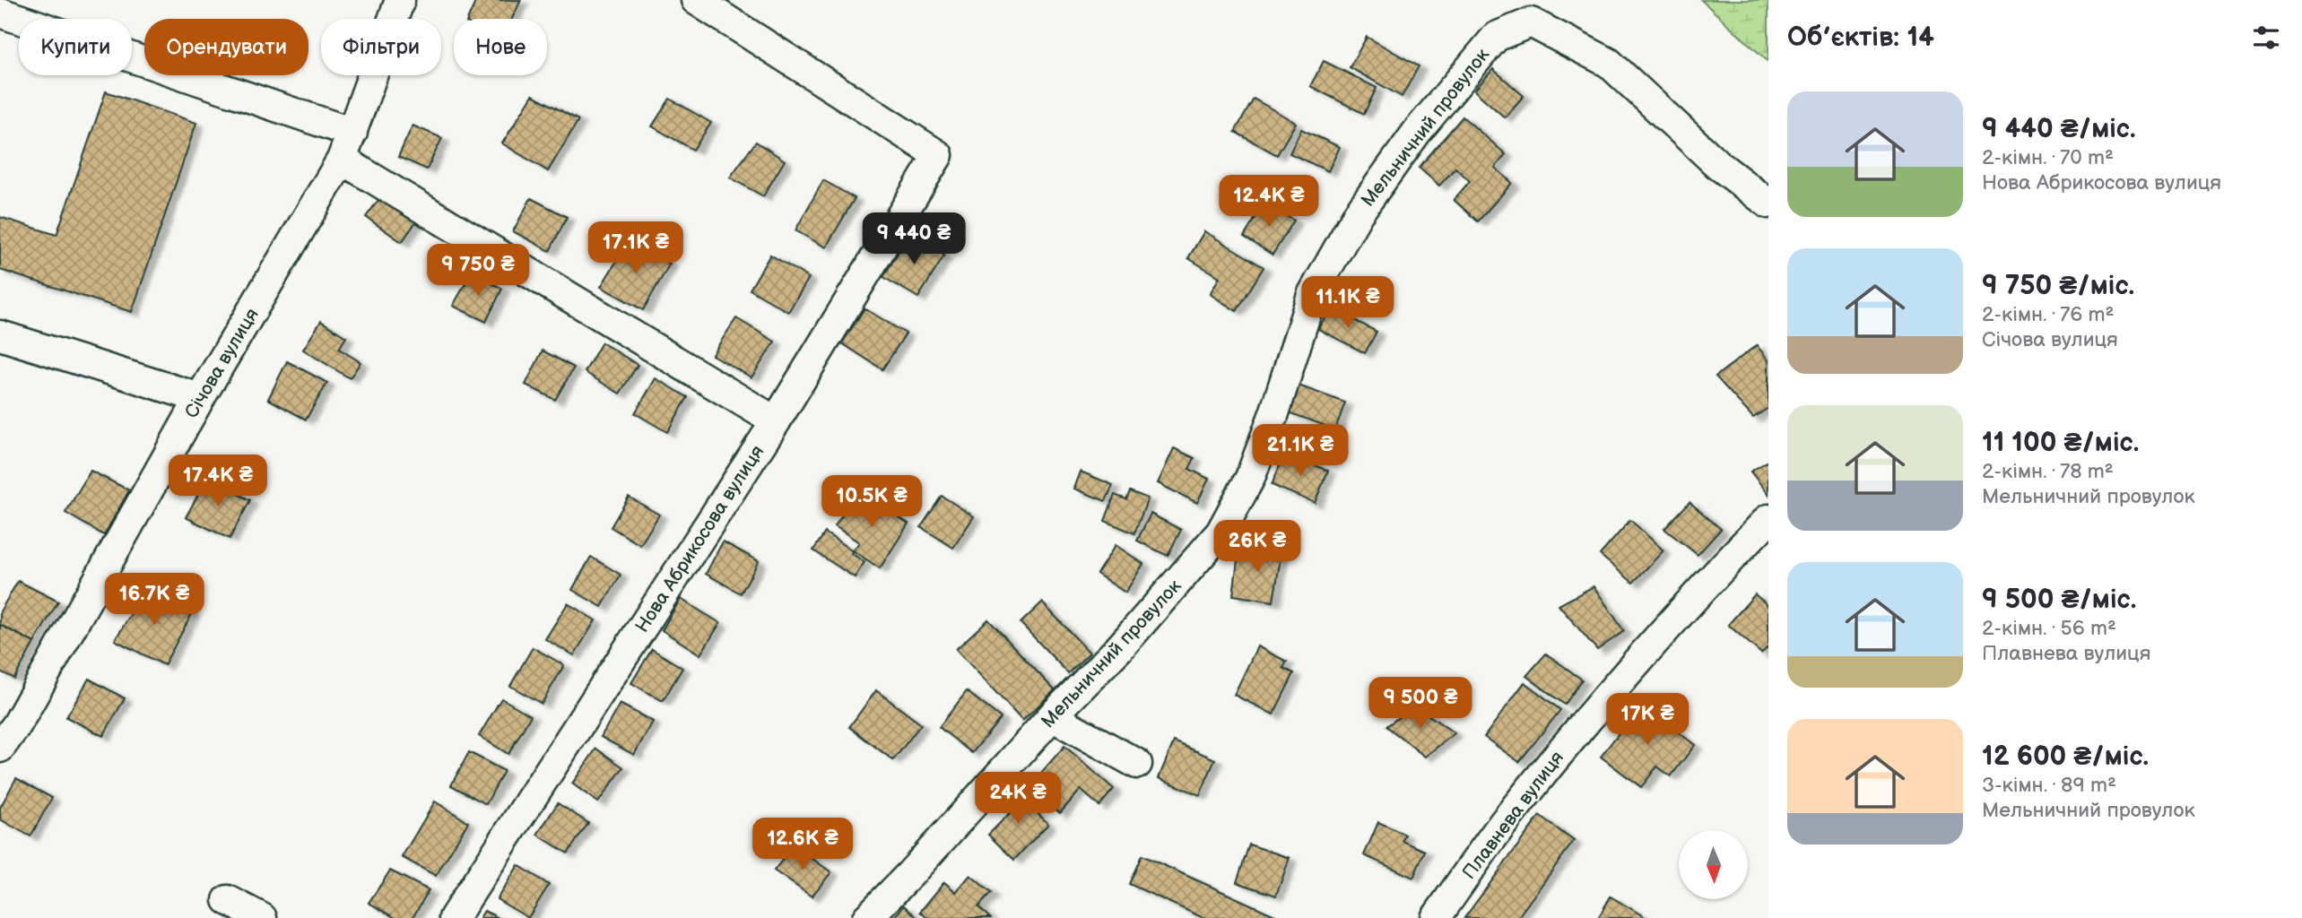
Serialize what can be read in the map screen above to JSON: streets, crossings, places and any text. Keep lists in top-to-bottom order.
{
  "streets": {
    "street": [
      "Мельничний провулок",
      "Січова вулиця",
      "Нова Абрикосова вулиця",
      "Плавнева вулиця"
    ]
  },
  "north": "bottom",
  "page": {
    "heading": "Об’єктів: 14",
    "chip": [
      "Купити",
      "Орендувати",
      "Фільтри",
      "Нове"
    ],
    "list": [
      {
        "name": "9 440 ₴/міс.",
        "note": "2-кімн. · 70 m² · Нова Абрикосова вулиця"
      },
      {
        "name": "9 750 ₴/міс.",
        "note": "2-кімн. · 76 m² · Січова вулиця"
      },
      {
        "name": "11 100 ₴/міс.",
        "note": "2-кімн. · 78 m² · Мельничний провулок"
      },
      {
        "name": "9 500 ₴/міс.",
        "note": "2-кімн. · 56 m² · Плавнева вулиця"
      },
      {
        "name": "12 600 ₴/міс.",
        "note": "3-кімн. · 89 m² · Мельничний провулок"
      }
    ],
    "price": [
      "12.4K ₴",
      "9 440 ₴",
      "17.1K ₴",
      "9 750 ₴",
      "11.1K ₴",
      "21.1K ₴",
      "17.4K ₴",
      "10.5K ₴",
      "26K ₴",
      "16.7K ₴",
      "9 500 ₴",
      "17K ₴",
      "24K ₴",
      "12.6K ₴"
    ]
  }
}
